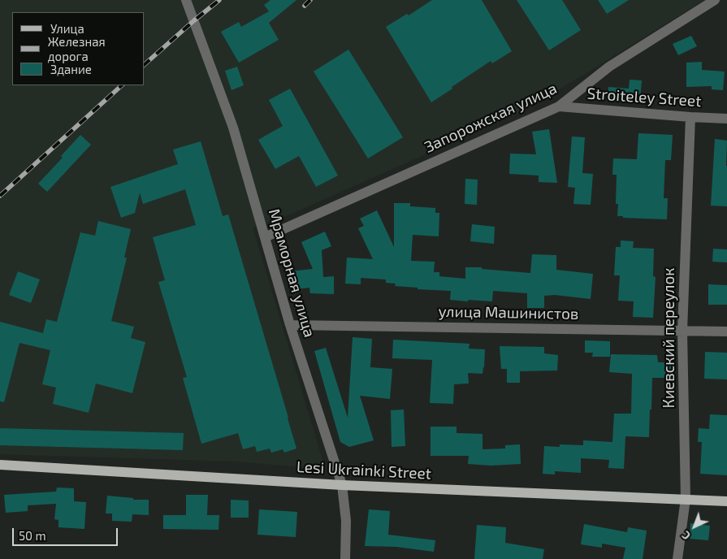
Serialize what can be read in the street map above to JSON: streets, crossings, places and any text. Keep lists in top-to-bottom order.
{
  "streets": {
    "main road": ["Lesi Ukrainki Street"],
    "street": [
      "Stroiteley Street",
      "Запорожская улица",
      "Мраморная улица",
      "улица Машинистов",
      "Киевский переулок"
    ]
  },
  "crossings": [
    ["Stroiteley Street", "Запорожская улица"],
    ["Stroiteley Street", "Киевский переулок"],
    ["Запорожская улица", "Мраморная улица"],
    ["Мраморная улица", "улица Машинистов"],
    ["Мраморная улица", "Lesi Ukrainki Street"],
    ["улица Машинистов", "Киевский переулок"],
    ["Киевский переулок", "Lesi Ukrainki Street"]
  ],
  "legend": ["Улица", "Железная дорога", "Здание"],
  "scale_bar": "50 m",
  "north": "bottom left"
}
